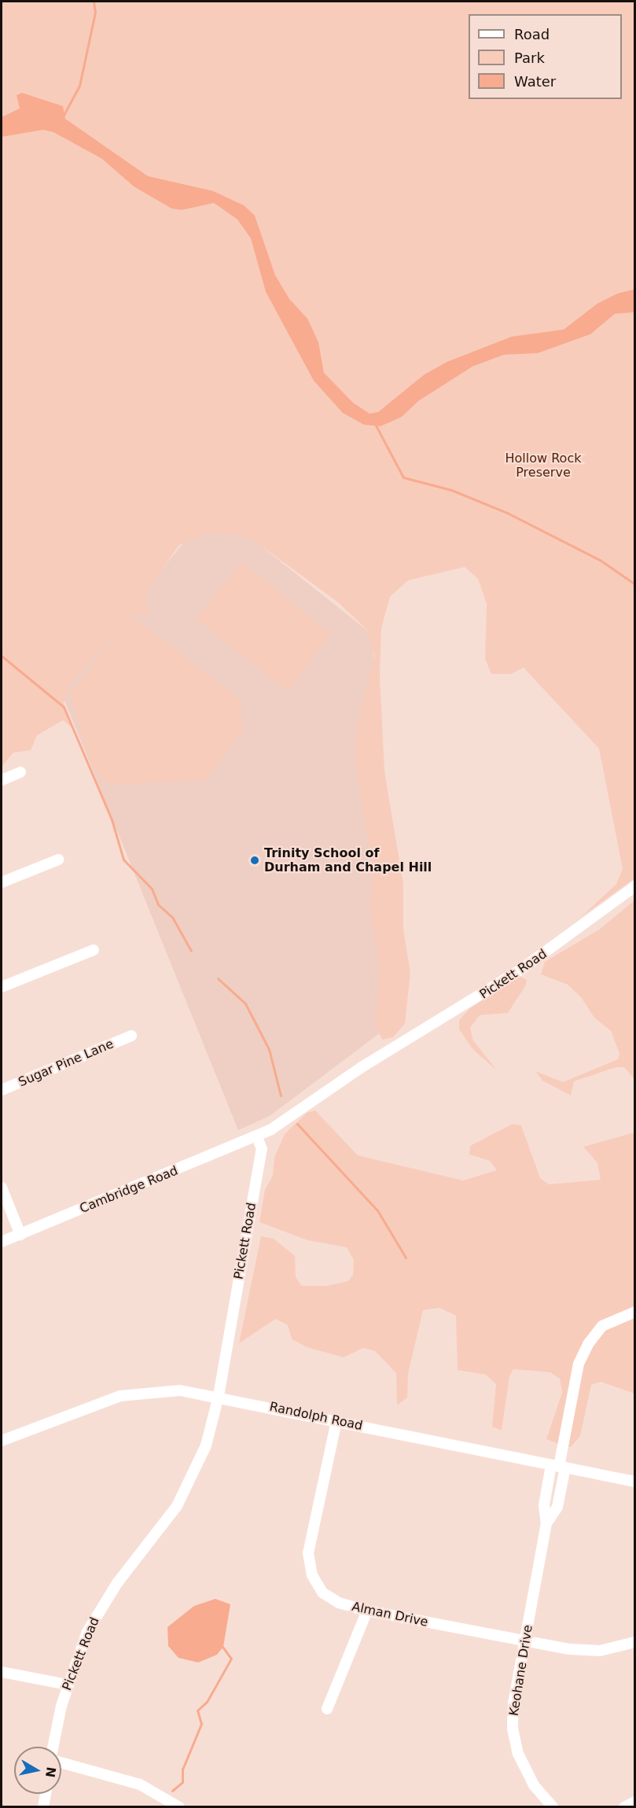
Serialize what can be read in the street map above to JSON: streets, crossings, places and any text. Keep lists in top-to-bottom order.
{
  "streets": {
    "street": [
      "Pickett Road",
      "Sugar Pine Lane",
      "Cambridge Road",
      "Randolph Road",
      "Alman Drive",
      "Keohane Drive"
    ]
  },
  "crossings": [
    ["Pickett Road", "Cambridge Road"],
    ["Pickett Road", "Randolph Road"],
    ["Randolph Road", "Alman Drive"],
    ["Randolph Road", "Keohane Drive"],
    ["Alman Drive", "Keohane Drive"]
  ],
  "parks": ["Hollow Rock Preserve"],
  "places": ["Trinity School of Durham and Chapel Hill"],
  "legend": ["Road", "Park", "Water"],
  "north": "right"
}
